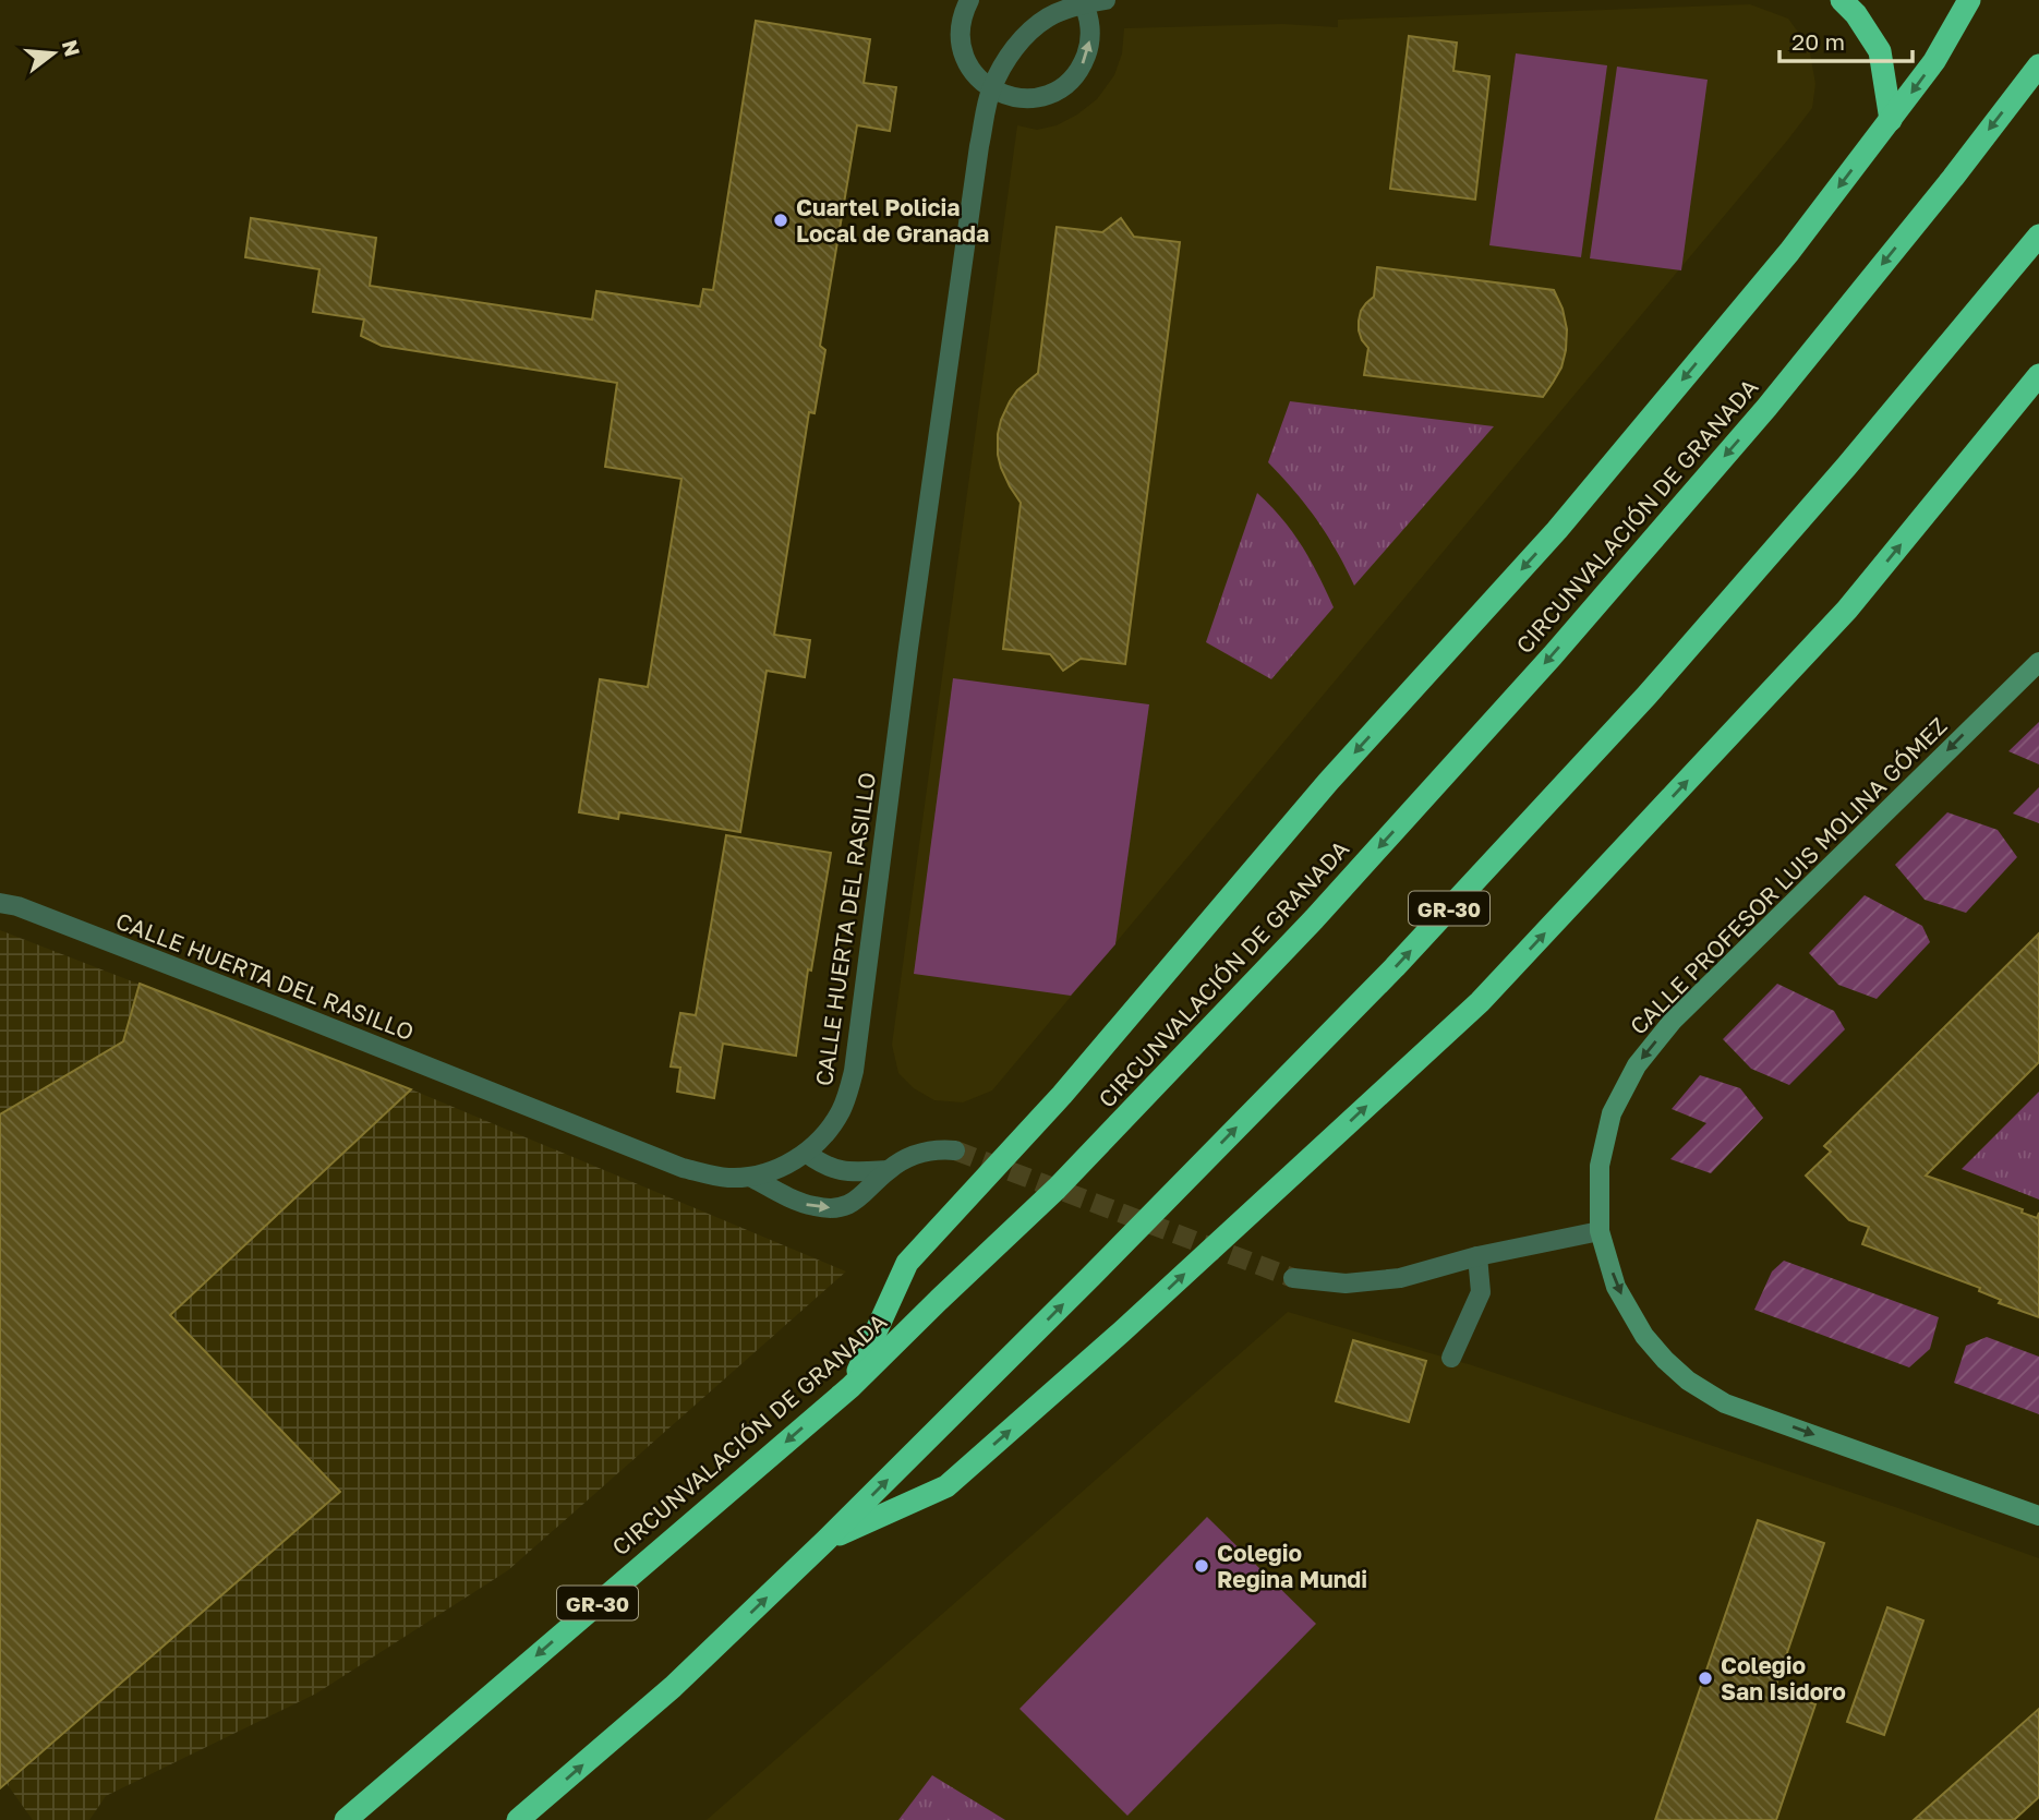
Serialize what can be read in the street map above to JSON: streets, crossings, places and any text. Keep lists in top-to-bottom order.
{
  "streets": {
    "highway": ["CIRCUNVALACIÓN DE GRANADA", "GR-30"],
    "main road": ["CALLE PROFESOR LUIS MOLINA GÓMEZ"],
    "street": ["CALLE HUERTA DEL RASILLO"]
  },
  "places": ["Cuartel Policia Local de Granada", "Colegio Regina Mundi", "Colegio San Isidoro"],
  "scale_bar": "20 m",
  "north": "right"
}
